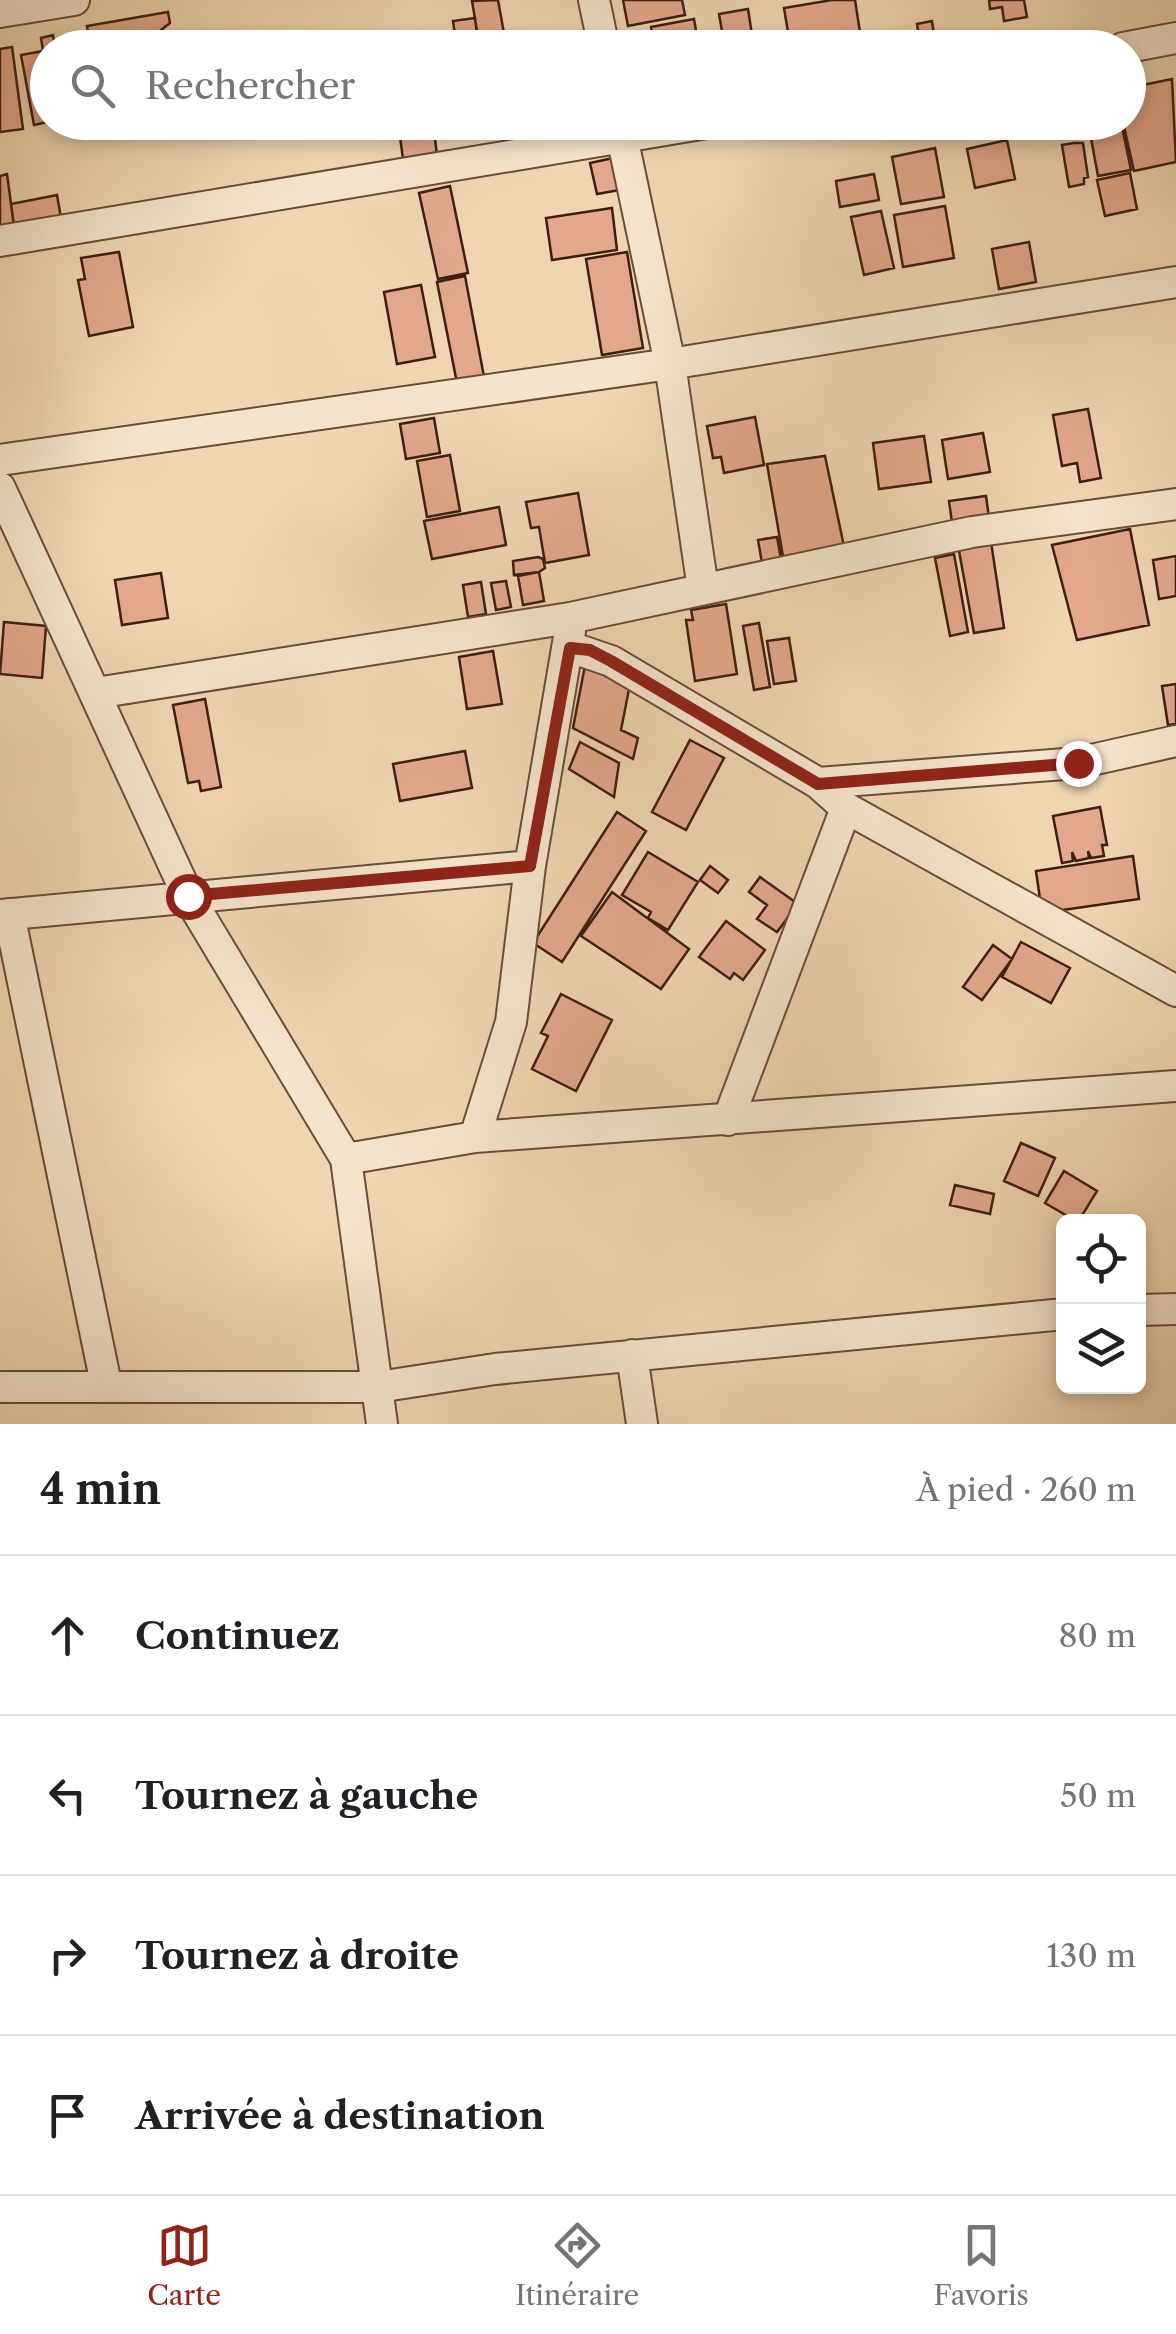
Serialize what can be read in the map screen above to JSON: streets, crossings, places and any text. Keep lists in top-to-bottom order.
{
  "page": {
    "search": "Rechercher",
    "heading": ["4 min", "À pied · 260 m"],
    "list": [
      ["Continuez", "80 m"],
      ["Tournez à gauche", "50 m"],
      ["Tournez à droite", "130 m"],
      "Arrivée à destination"
    ],
    "nav": ["Carte", "Itinéraire", "Favoris"]
  }
}
